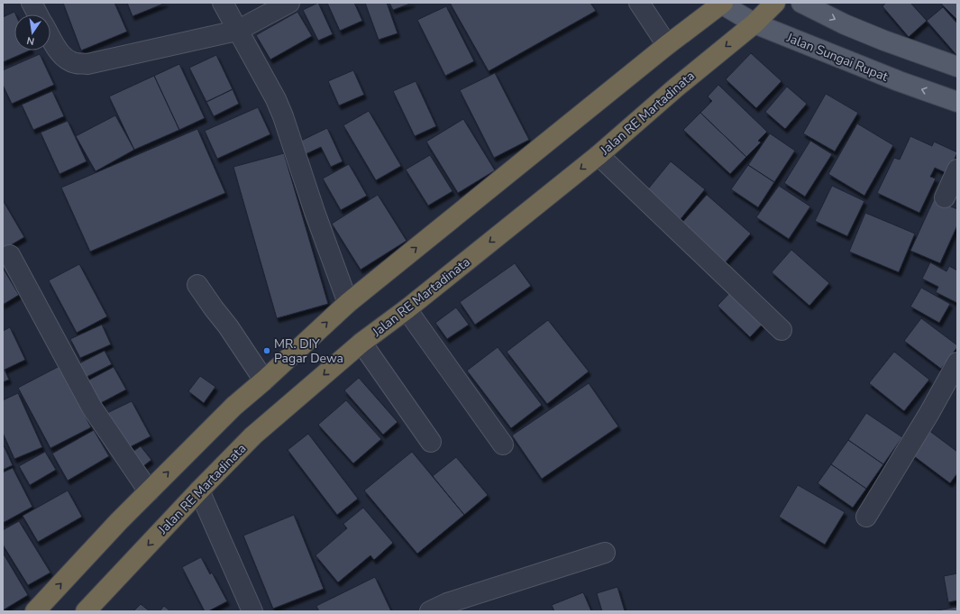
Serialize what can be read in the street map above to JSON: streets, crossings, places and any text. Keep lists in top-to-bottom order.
{
  "streets": {
    "highway": ["Jalan RE Martadinata"],
    "main road": ["Jalan Sungai Rupat"]
  },
  "crossings": [
    ["Jalan Sungai Rupat", "Jalan RE Martadinata"]
  ],
  "places": ["MR. DIY Pagar Dewa"],
  "north": "bottom"
}
